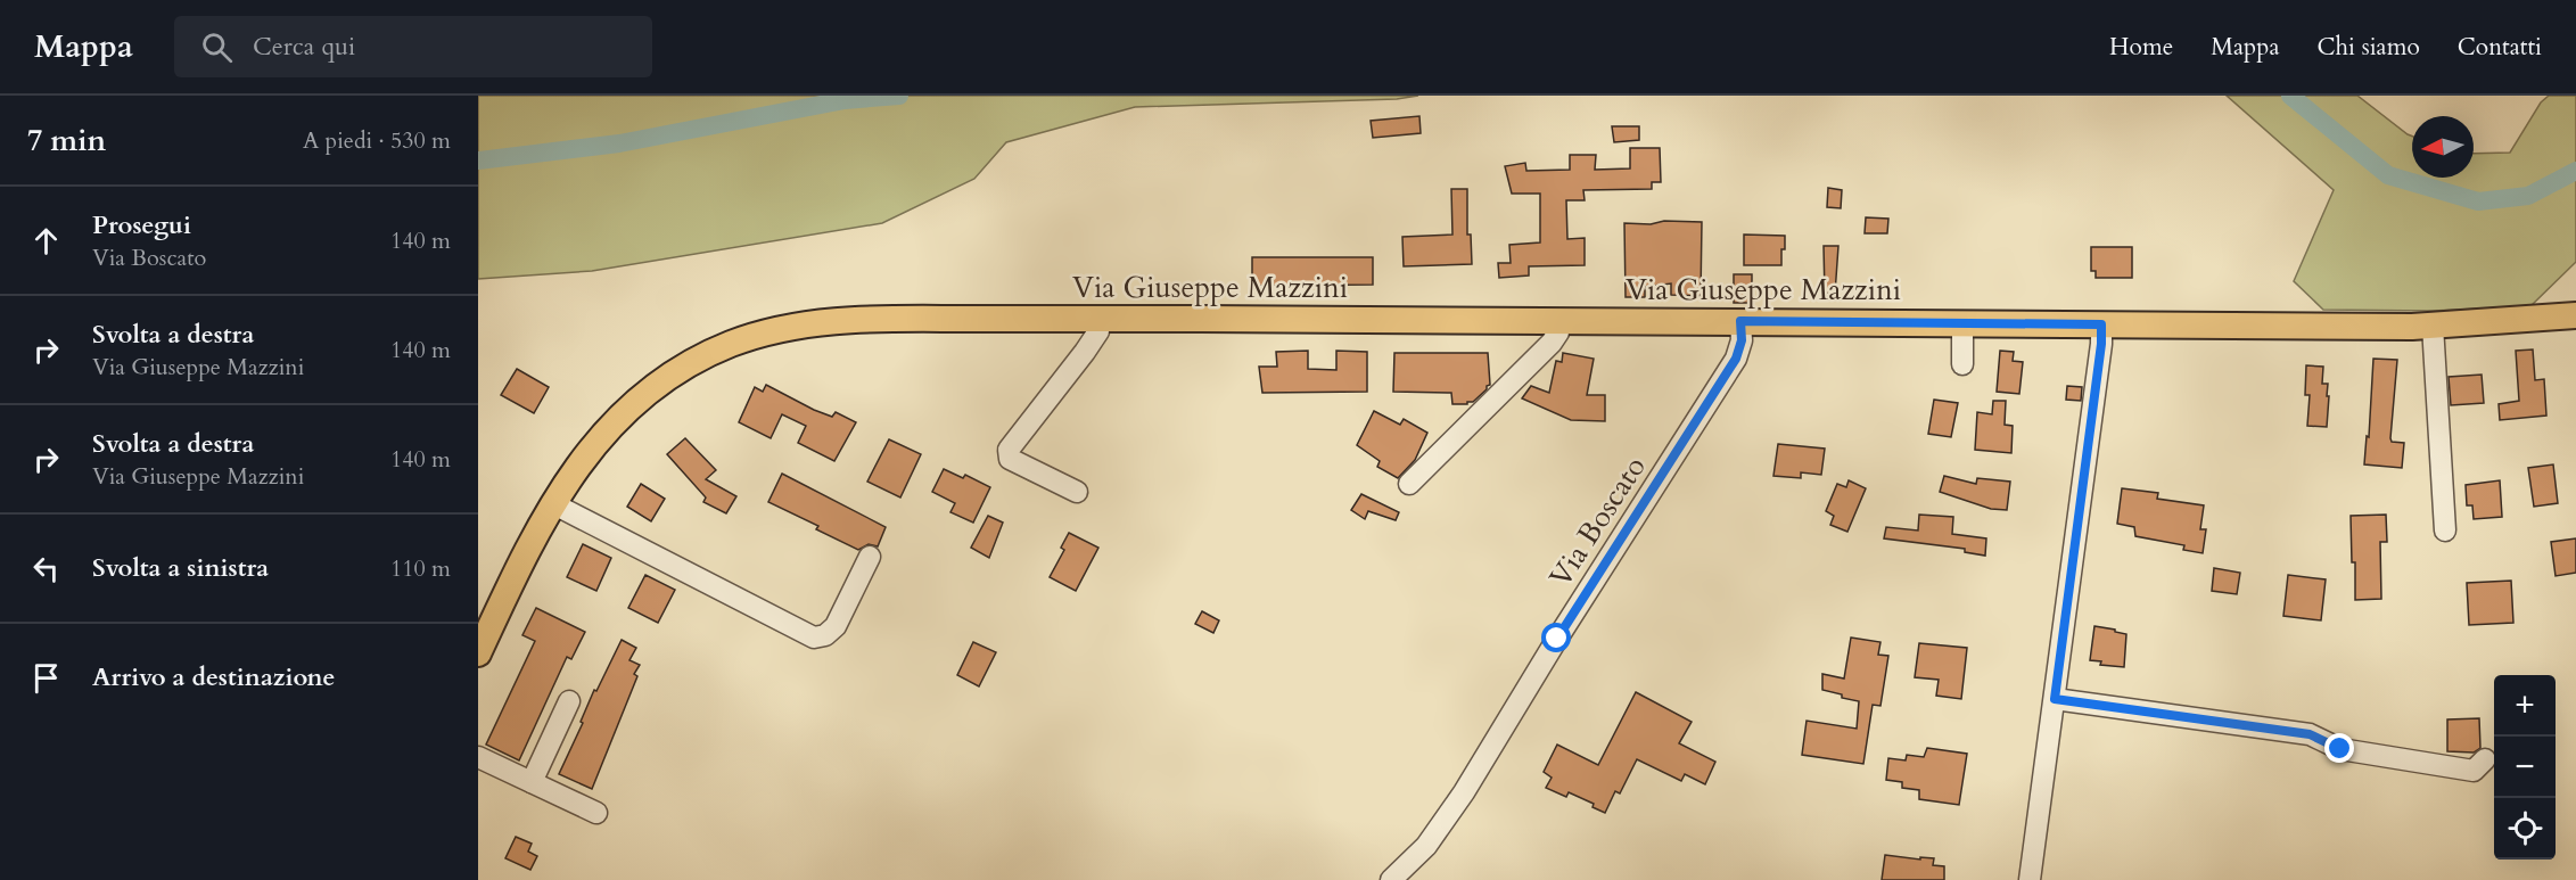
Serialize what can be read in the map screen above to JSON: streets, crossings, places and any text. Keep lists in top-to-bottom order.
{
  "streets": {
    "main road": ["Via Giuseppe Mazzini"],
    "street": ["Via Boscato"]
  },
  "crossings": [
    ["Via Giuseppe Mazzini", "Via Boscato"]
  ],
  "north": "left",
  "page": {
    "header": "Mappa",
    "search": "Cerca qui",
    "nav": [
      "Home",
      "Mappa",
      "Chi siamo",
      "Contatti"
    ],
    "heading": ["7 min", "A piedi · 530 m"],
    "list": [
      ["Prosegui", "Via Boscato", "140 m"],
      ["Svolta a destra", "Via Giuseppe Mazzini", "140 m"],
      ["Svolta a destra", "Via Giuseppe Mazzini", "140 m"],
      ["Svolta a sinistra", "110 m"],
      "Arrivo a destinazione"
    ],
    "map_buttons": ["+", "−"]
  }
}
